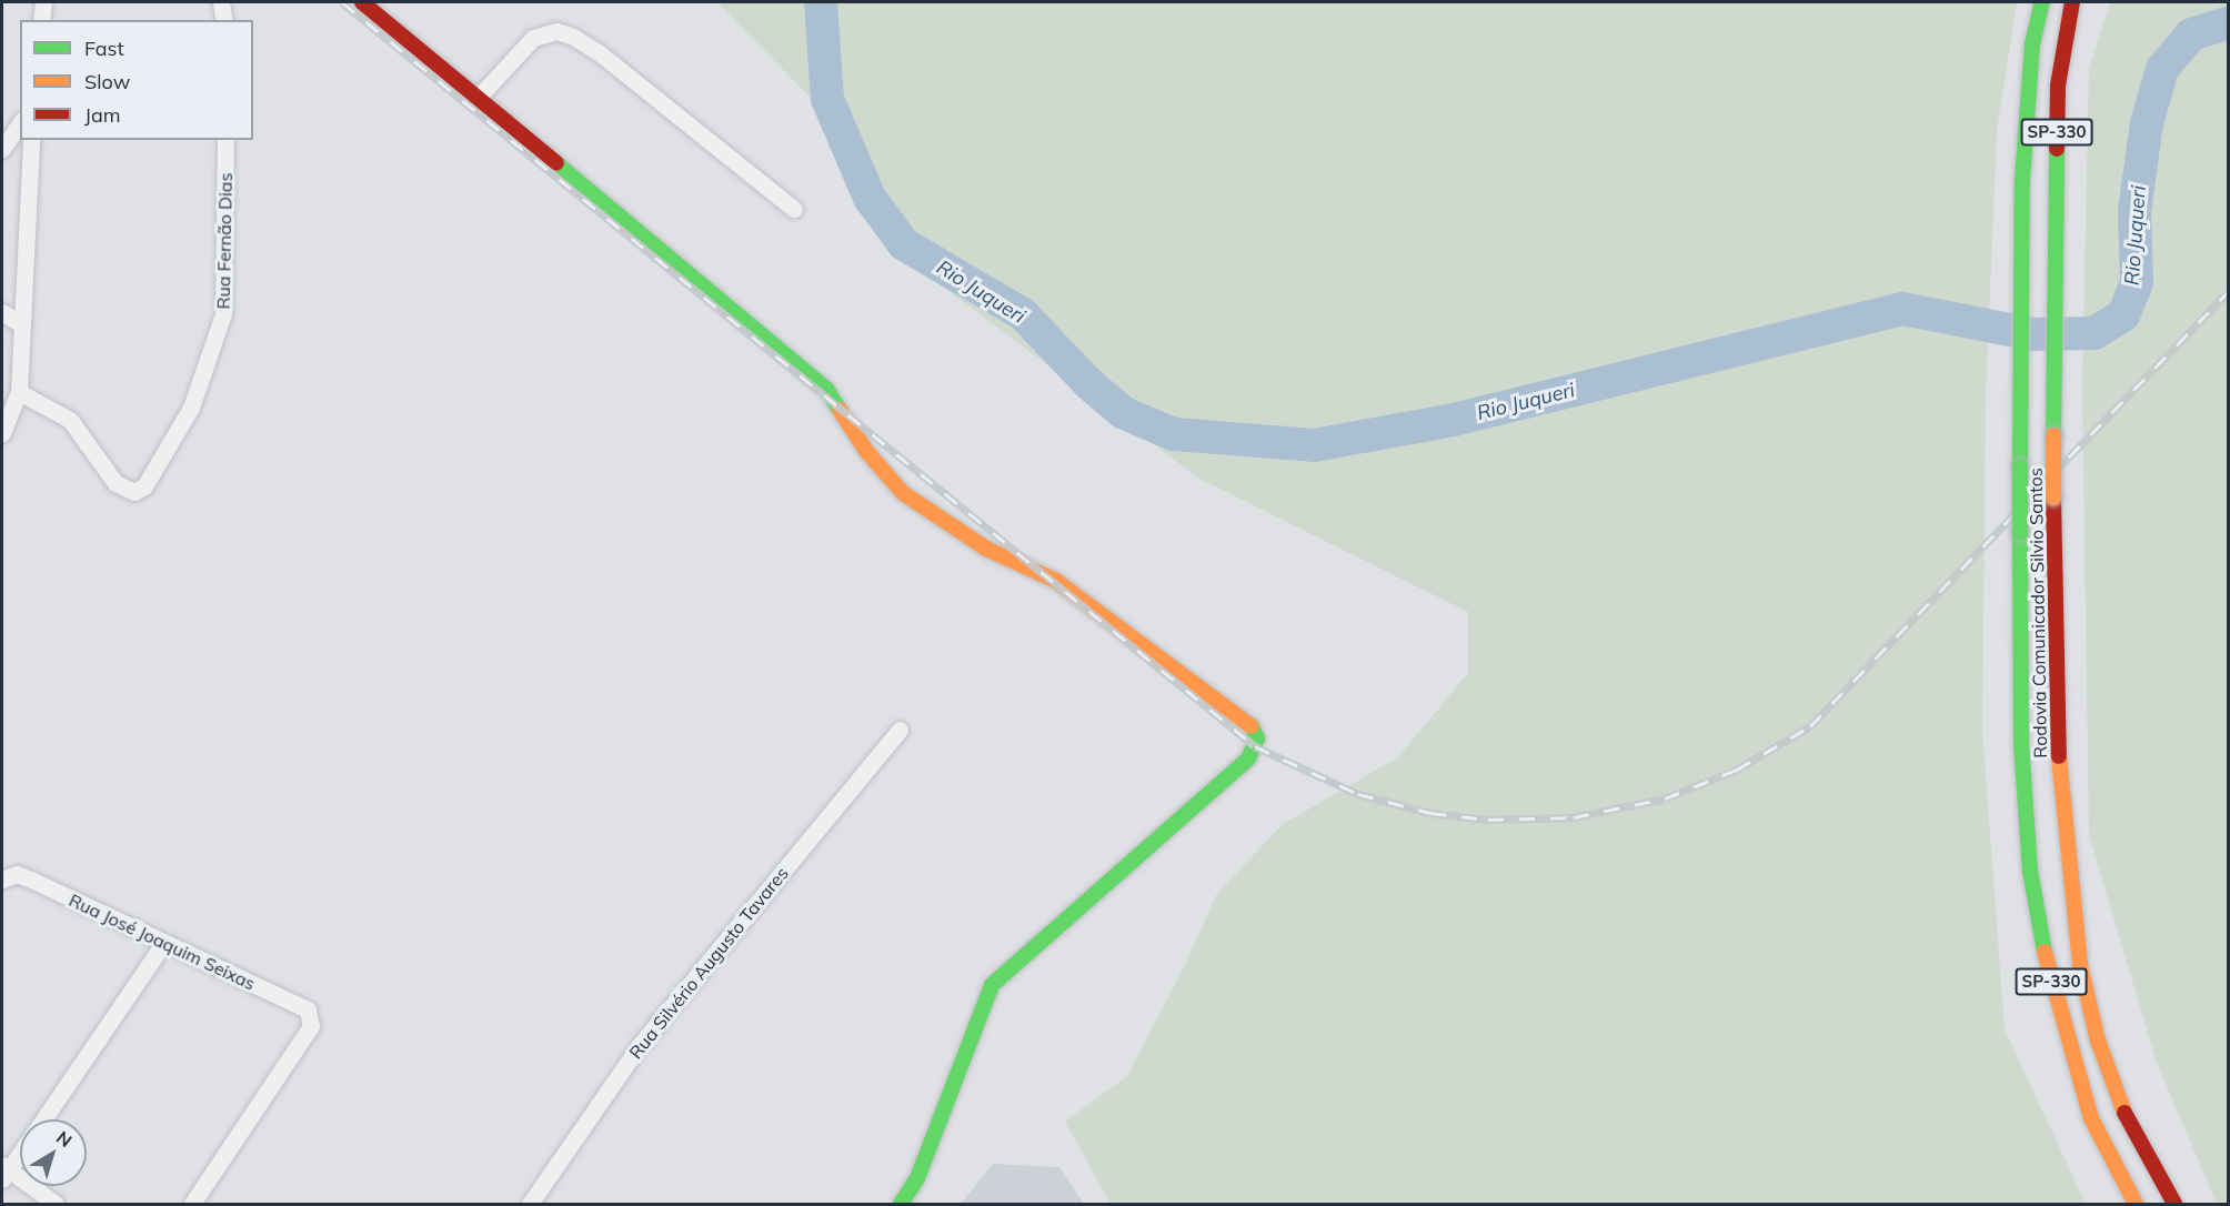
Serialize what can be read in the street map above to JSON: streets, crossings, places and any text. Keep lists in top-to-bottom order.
{
  "streets": {
    "main road": ["SP-330", "Rodovia Comunicador Silvio Santos"],
    "street": ["Rua Fernão Dias", "Rua José Joaquim Seixas", "Rua Silvério Augusto Tavares"]
  },
  "water": ["Rio Juqueri"],
  "legend": ["Fast", "Slow", "Jam"],
  "north": "top right"
}
